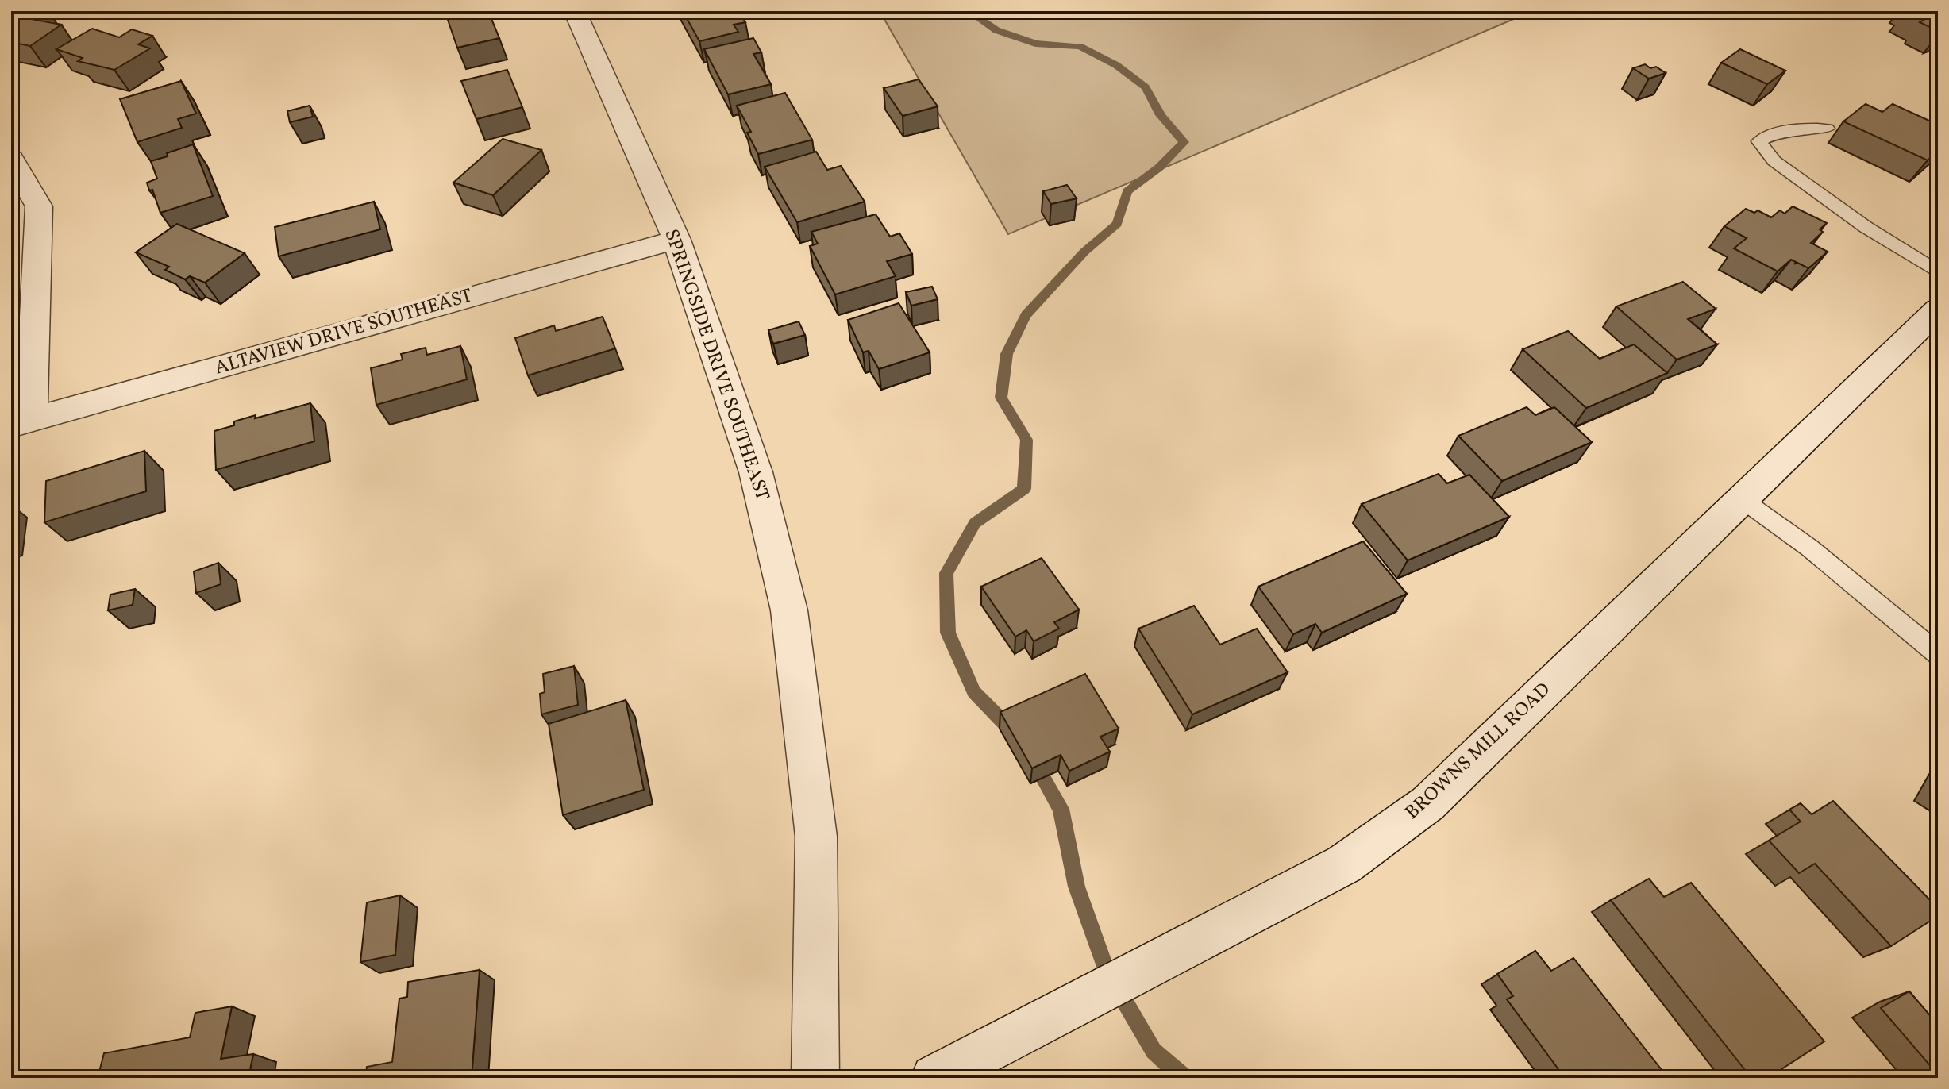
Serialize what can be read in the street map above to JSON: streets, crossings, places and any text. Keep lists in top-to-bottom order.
{
  "streets": {
    "street": ["ALTAVIEW DRIVE SOUTHEAST", "SPRINGSIDE DRIVE SOUTHEAST", "BROWNS MILL ROAD"]
  },
  "crossings": [
    ["ALTAVIEW DRIVE SOUTHEAST", "SPRINGSIDE DRIVE SOUTHEAST"]
  ]
}
